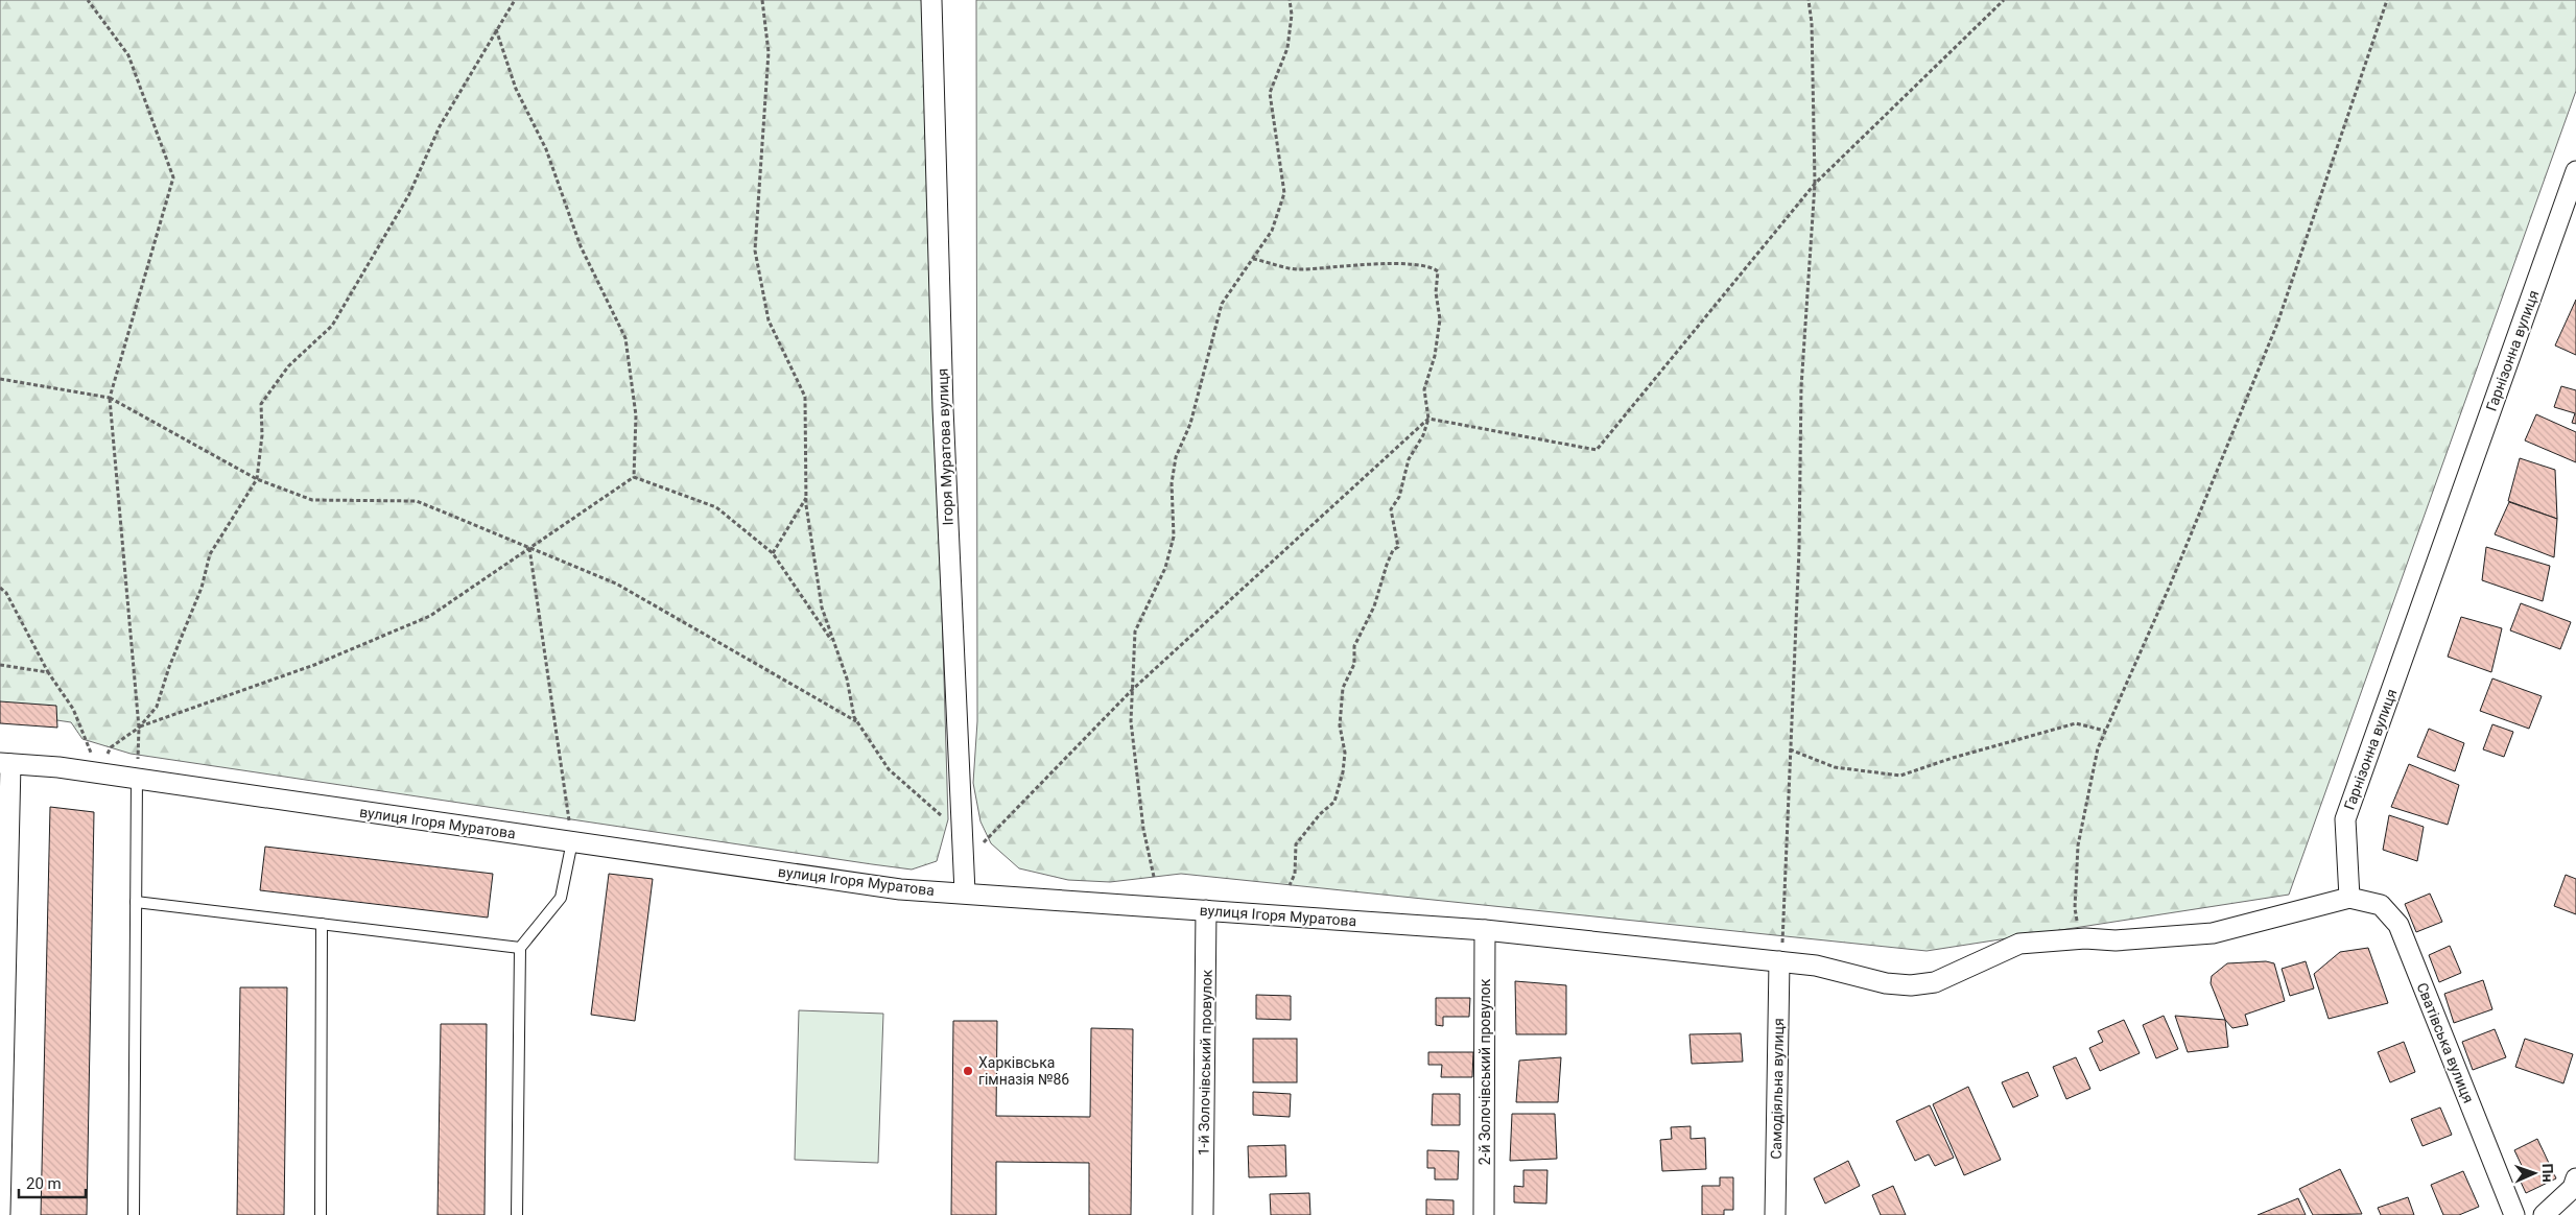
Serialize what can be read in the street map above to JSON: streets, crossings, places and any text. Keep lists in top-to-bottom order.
{
  "streets": {
    "street": [
      "Гарнізонна вулиця",
      "Ігоря Муратова вулиця",
      "вулиця Ігоря Муратова",
      "Сватівська вулиця",
      "1-й Золочівський провулок",
      "2-й Золочівський провулок",
      "Самодіяльна вулиця"
    ]
  },
  "crossings": [
    ["Гарнізонна вулиця", "Сватівська вулиця"],
    ["Ігоря Муратова вулиця", "вулиця Ігоря Муратова"],
    ["вулиця Ігоря Муратова", "1-й Золочівський провулок"],
    ["вулиця Ігоря Муратова", "2-й Золочівський провулок"],
    ["вулиця Ігоря Муратова", "Самодіяльна вулиця"]
  ],
  "places": ["Харківська гімназія №86"],
  "scale_bar": "20 m",
  "north": "right"
}
